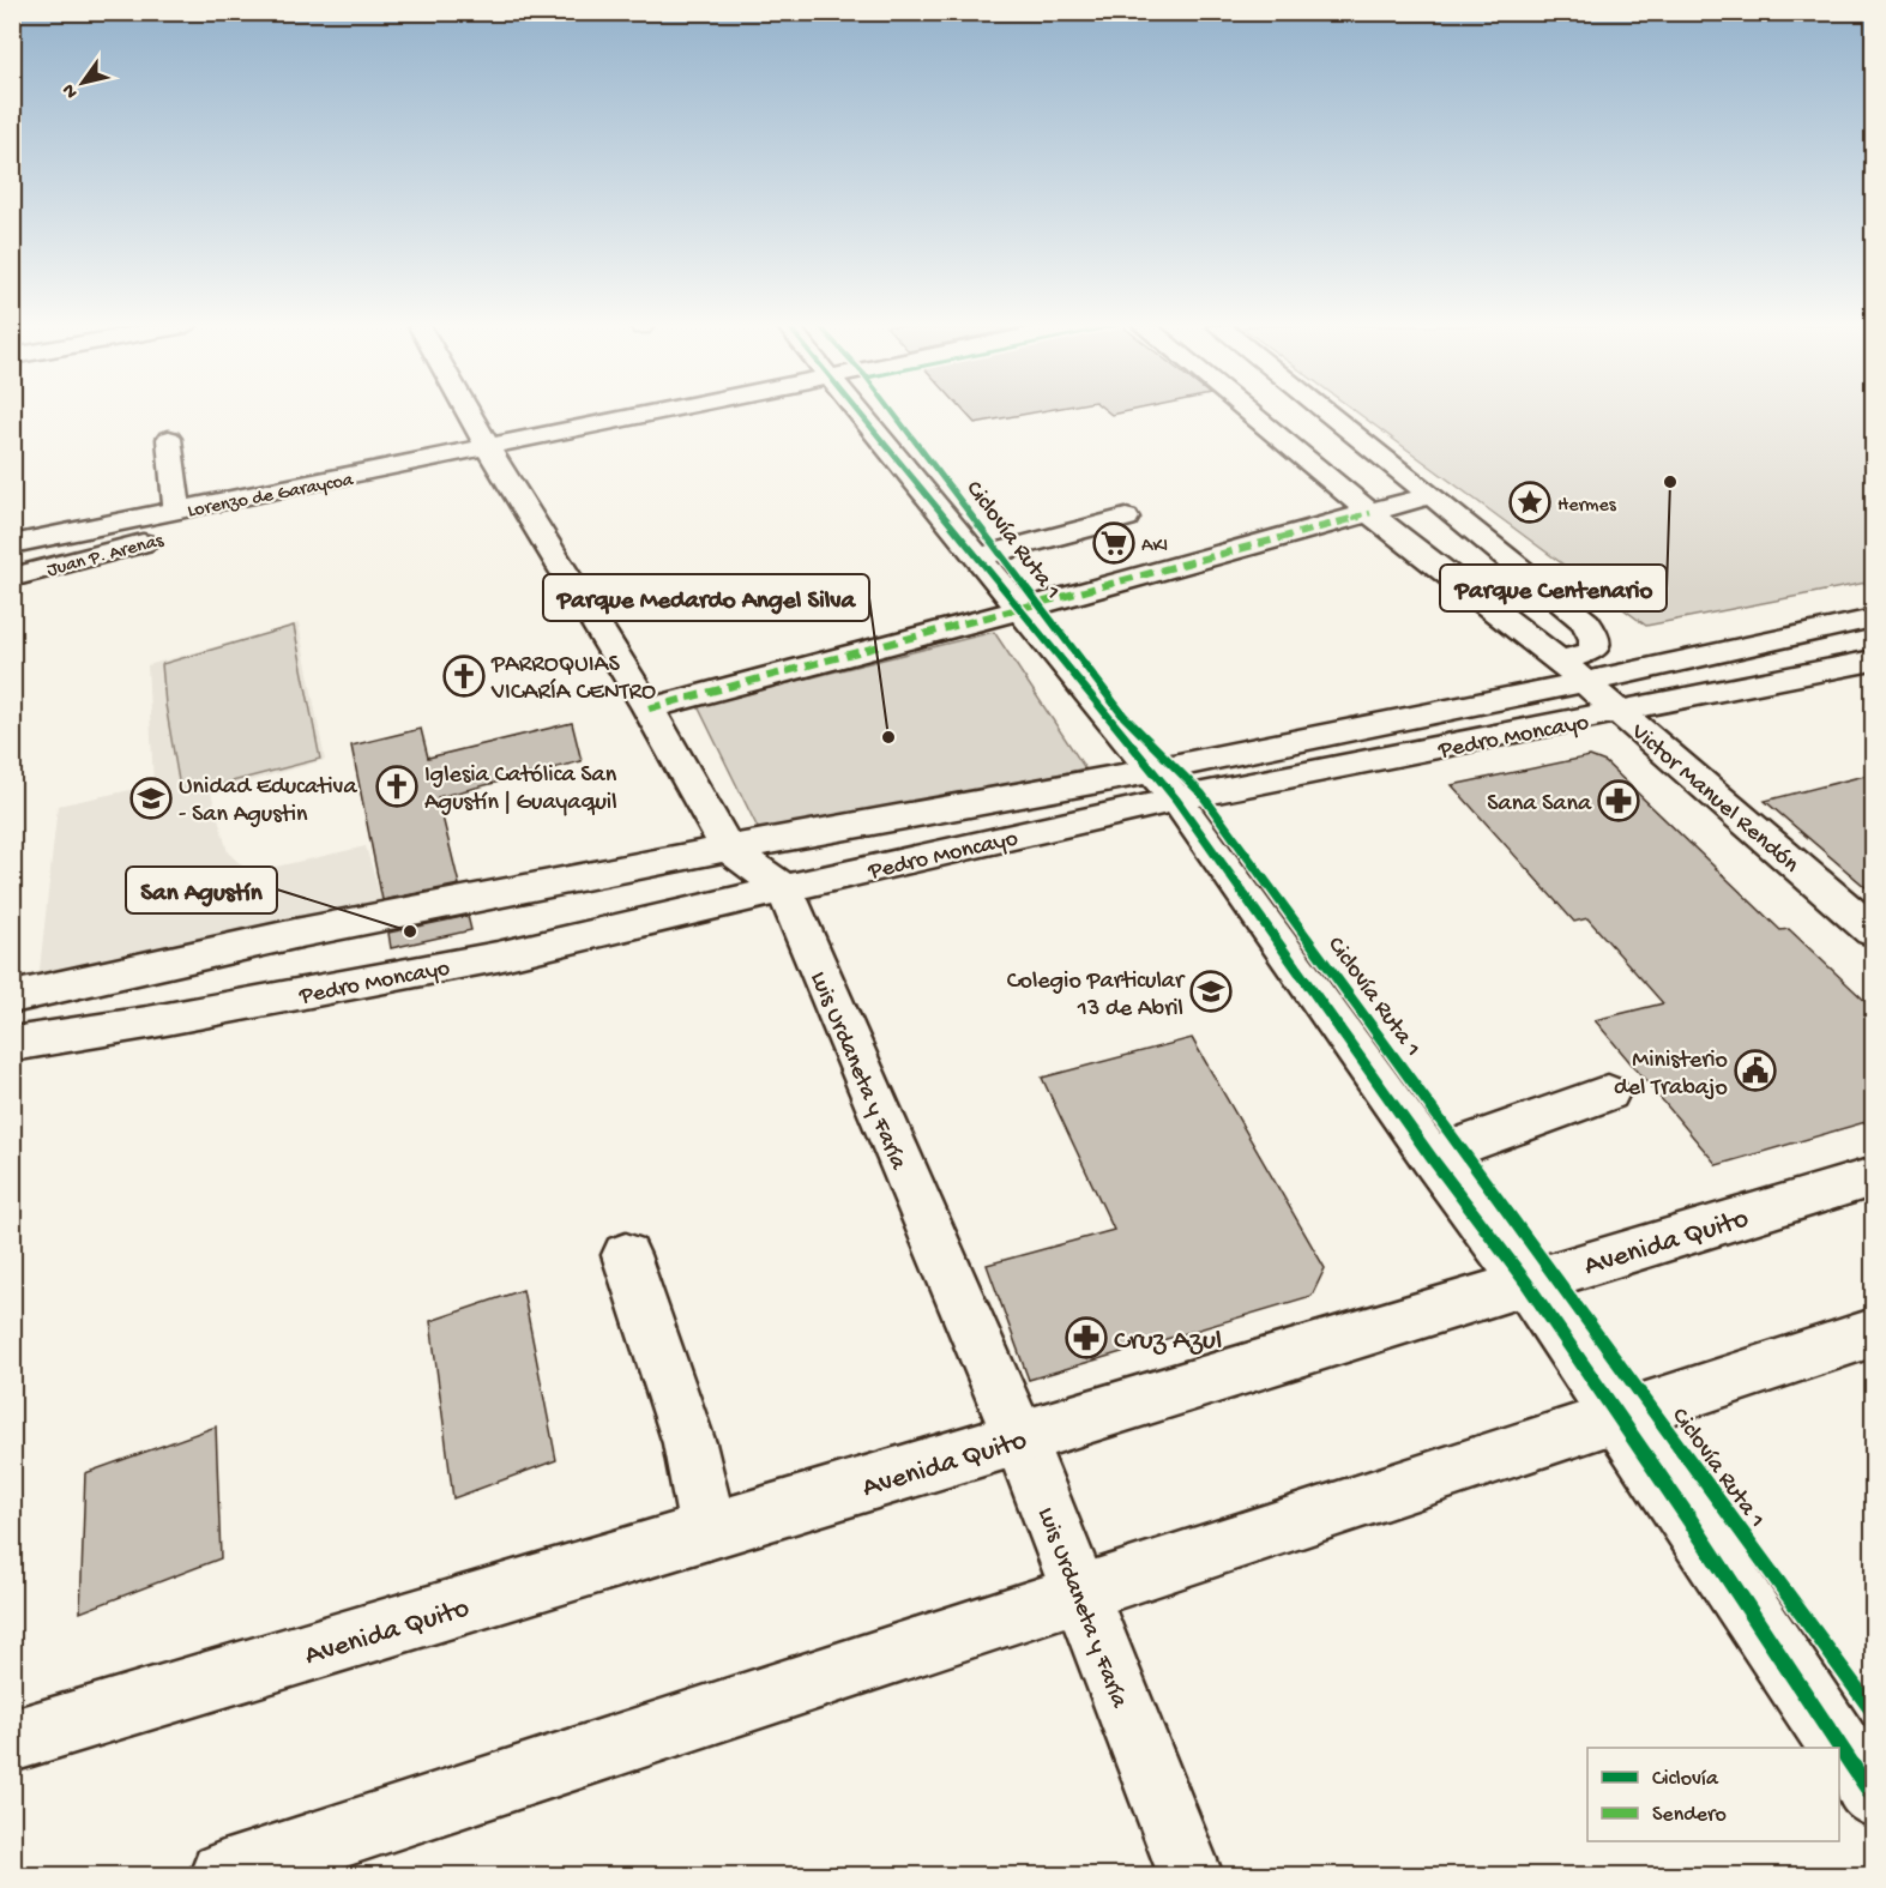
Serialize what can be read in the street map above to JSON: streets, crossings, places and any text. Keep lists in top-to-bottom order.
{
  "streets": {
    "street": [
      "Lorenzo de Garaycoa",
      "Juan P. Arenas",
      "Pedro Moncayo",
      "Victor Manuel Rendón",
      "Luis Urdaneta y Faría",
      "Avenida Quito"
    ],
    "cycle path": ["Ciclovía Ruta 1"]
  },
  "crossings": [
    ["Lorenzo de Garaycoa", "Juan P. Arenas"],
    ["Pedro Moncayo", "Victor Manuel Rendón"],
    ["Pedro Moncayo", "Luis Urdaneta y Faría"],
    ["Luis Urdaneta y Faría", "Avenida Quito"]
  ],
  "places": {
    "other": ["Parque Centenario", "Parque Medardo Angel Silva", "San Agustín"],
    "place": ["Hermes"],
    "supermarket": ["AKI"],
    "church": ["PARROQUIAS VICARÍA CENTRO", "Iglesia Católica San Agustín | Guayaquil"],
    "school or university": ["Unidad Educativa - San Agustin", "Colegio Particular 13 de Abril"],
    "pharmacy": ["Sana Sana", "Cruz Azul"],
    "public building": ["Ministerio del Trabajo"]
  },
  "legend": ["Ciclovía", "Sendero"],
  "north": "bottom left"
}
